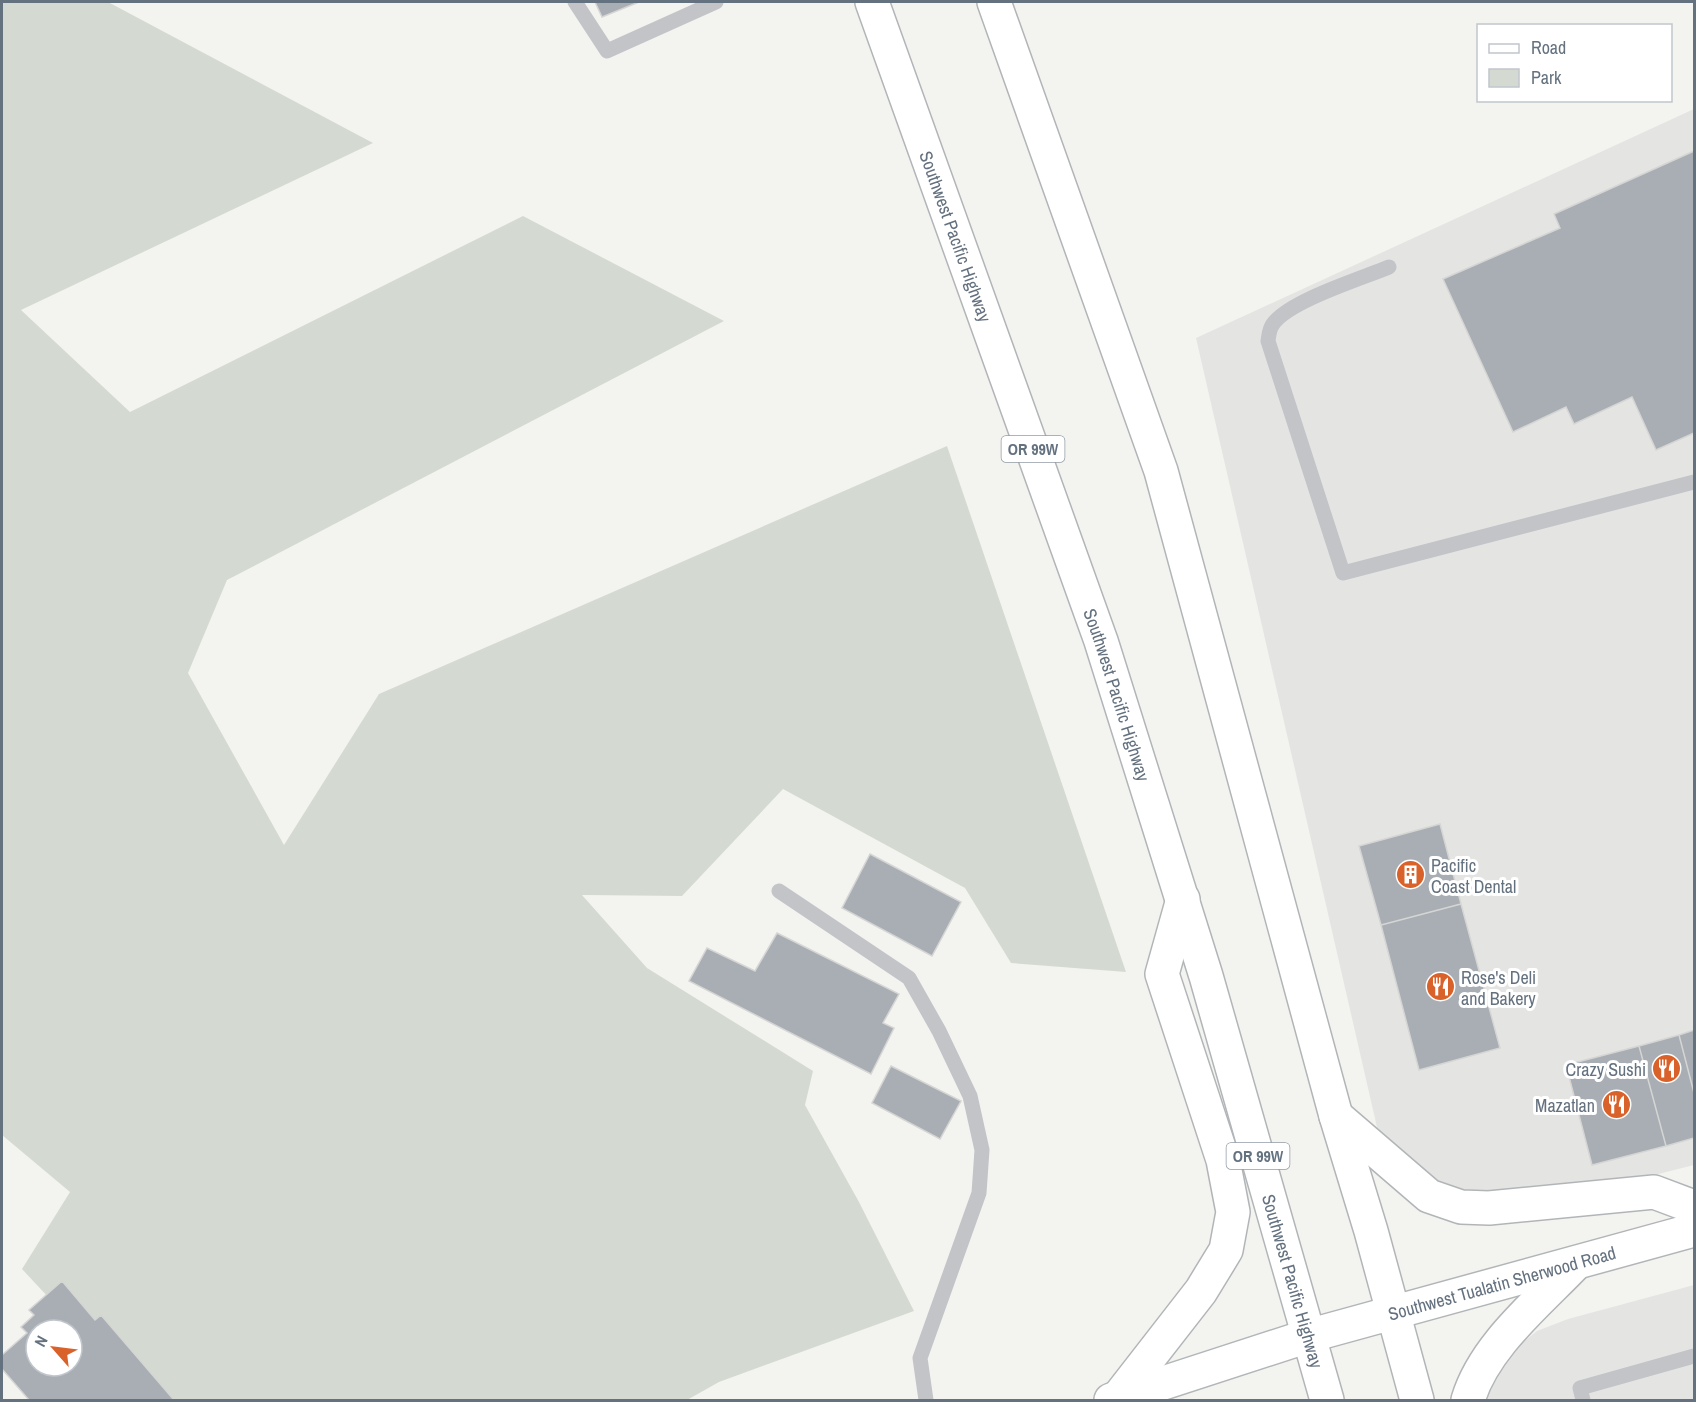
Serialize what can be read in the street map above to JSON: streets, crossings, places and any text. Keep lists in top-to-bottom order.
{
  "streets": {
    "main road": ["Southwest Pacific Highway", "OR 99W", "Southwest Tualatin Sherwood Road"]
  },
  "crossings": [
    ["Southwest Pacific Highway", "Southwest Tualatin Sherwood Road"]
  ],
  "places": {
    "building": ["Pacific Coast Dental"],
    "restaurant": ["Rose's Deli and Bakery", "Crazy Sushi", "Mazatlan"]
  },
  "legend": ["Road", "Park"],
  "north": "top left"
}
